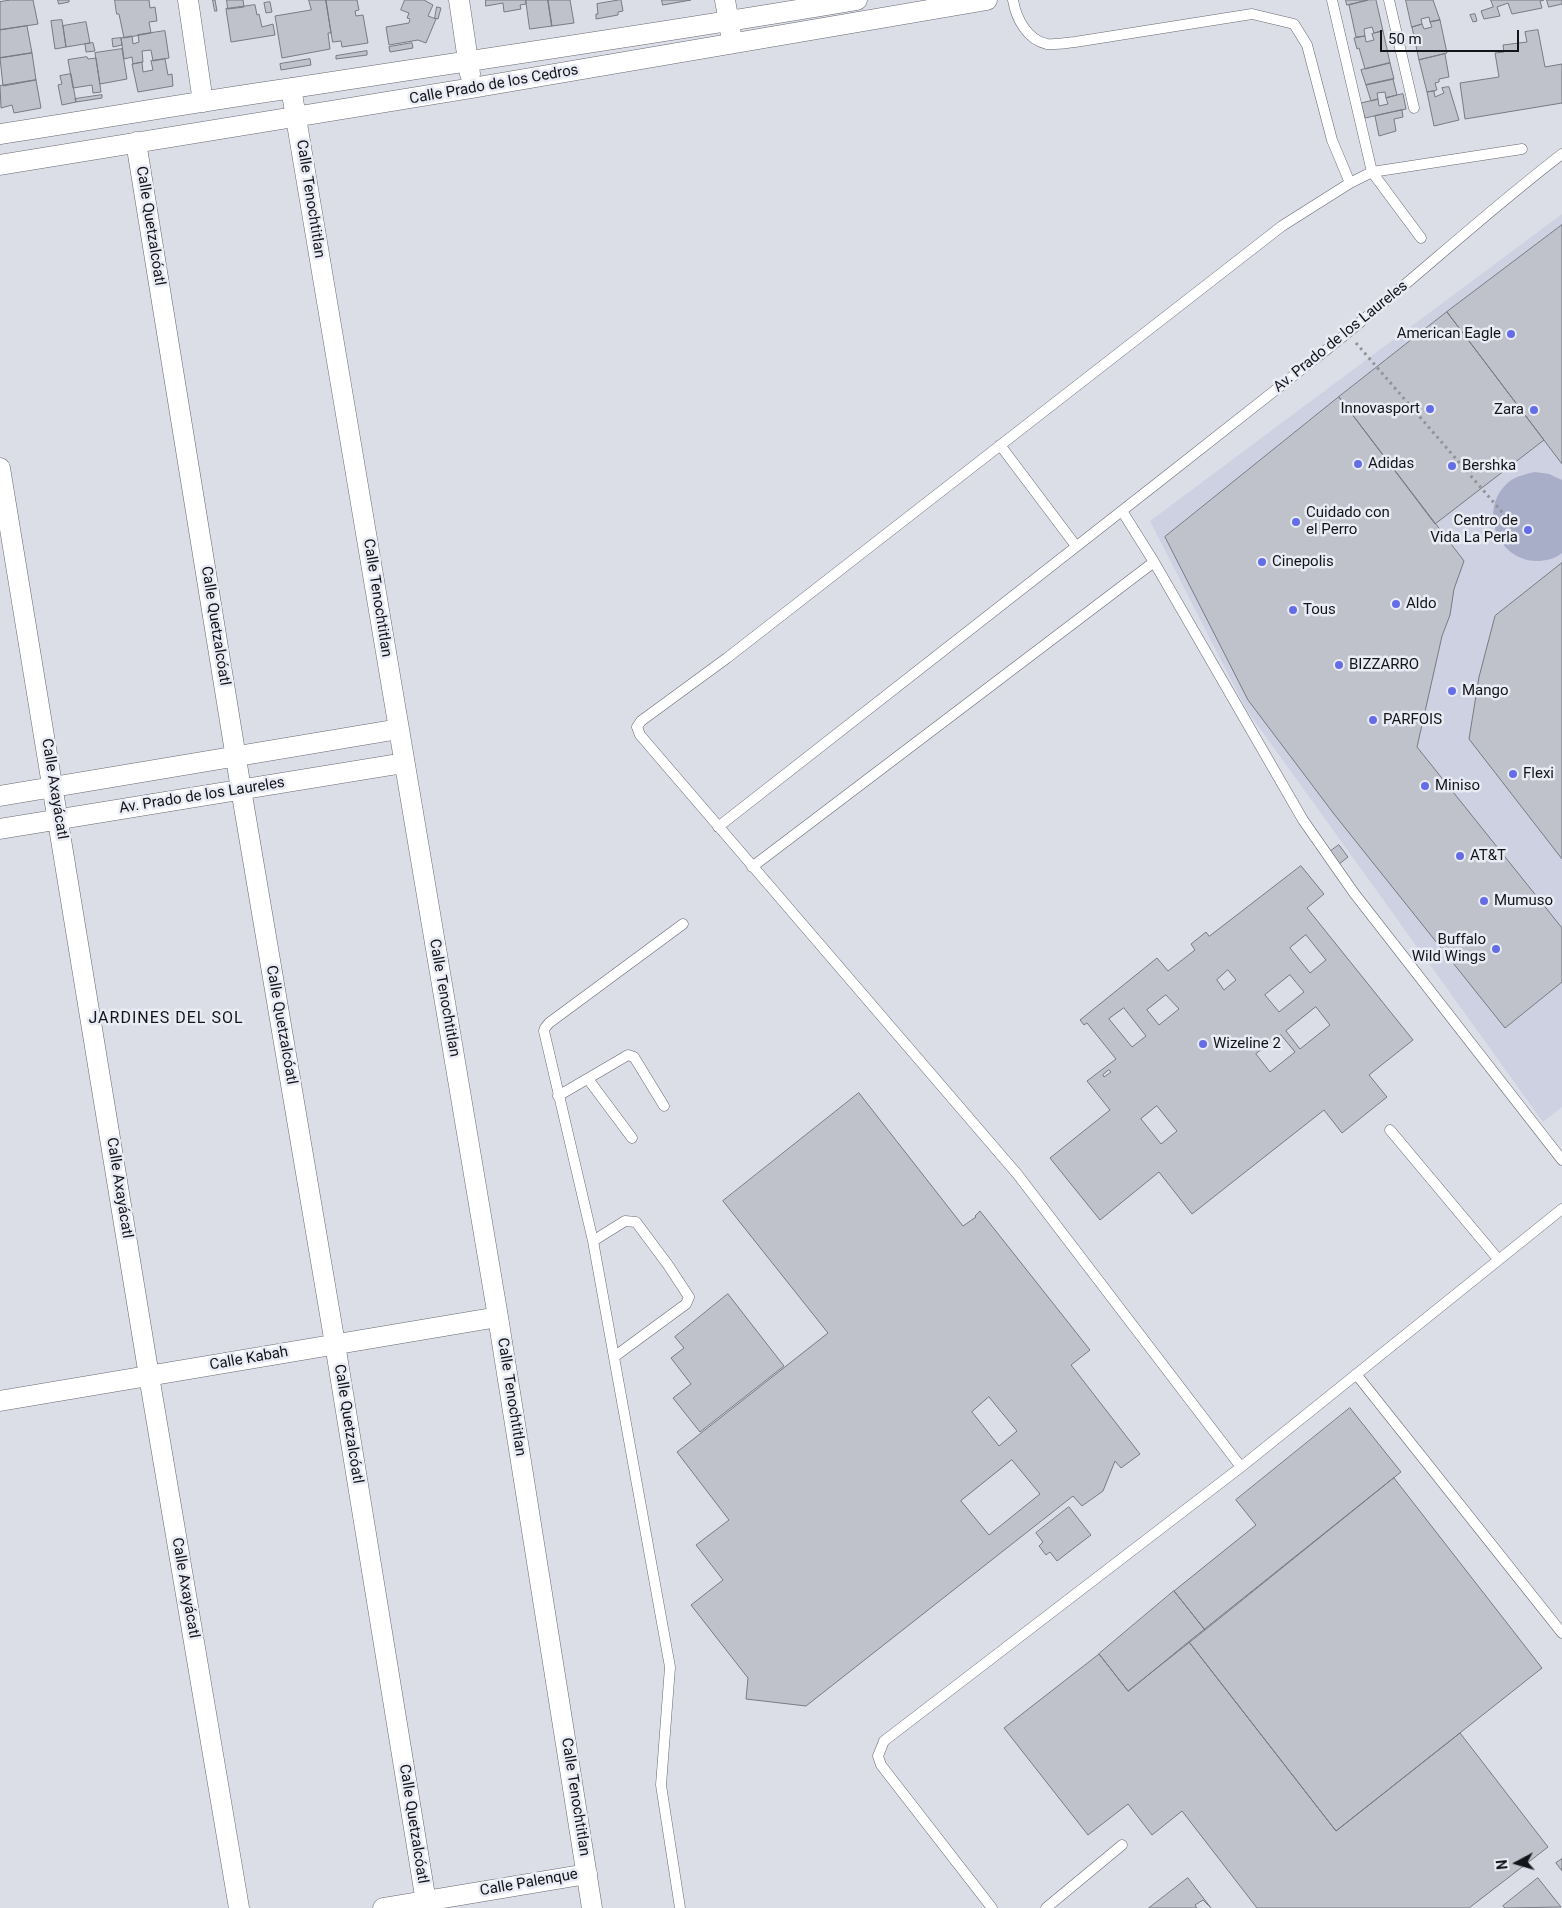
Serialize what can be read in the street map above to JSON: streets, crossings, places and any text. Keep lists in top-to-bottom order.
{
  "streets": {
    "street": [
      "Calle Prado de los Cedros",
      "Calle Tenochtitlan",
      "Calle Quetzalcóatl",
      "Av. Prado de los Laureles",
      "Calle Axayácatl",
      "Calle Kabah",
      "Calle Palenque"
    ]
  },
  "crossings": [
    ["Calle Prado de los Cedros", "Calle Tenochtitlan"],
    ["Calle Prado de los Cedros", "Calle Quetzalcóatl"],
    ["Calle Tenochtitlan", "Av. Prado de los Laureles"],
    ["Calle Tenochtitlan", "Calle Kabah"],
    ["Calle Tenochtitlan", "Calle Palenque"],
    ["Calle Quetzalcóatl", "Av. Prado de los Laureles"],
    ["Calle Quetzalcóatl", "Calle Kabah"],
    ["Calle Quetzalcóatl", "Calle Palenque"],
    ["Av. Prado de los Laureles", "Calle Axayácatl"],
    ["Calle Axayácatl", "Calle Kabah"]
  ],
  "districts": ["JARDINES DEL SOL"],
  "places": [
    "American Eagle",
    "Innovasport",
    "Zara",
    "Adidas",
    "Bershka",
    "Cuidado con el Perro",
    "Centro de Vida La Perla",
    "Cinepolis",
    "Aldo",
    "Tous",
    "BIZZARRO",
    "Mango",
    "PARFOIS",
    "Flexi",
    "Miniso",
    "AT&T",
    "Mumuso",
    "Buffalo Wild Wings",
    "Wizeline 2"
  ],
  "scale_bar": "50 m",
  "north": "left"
}
